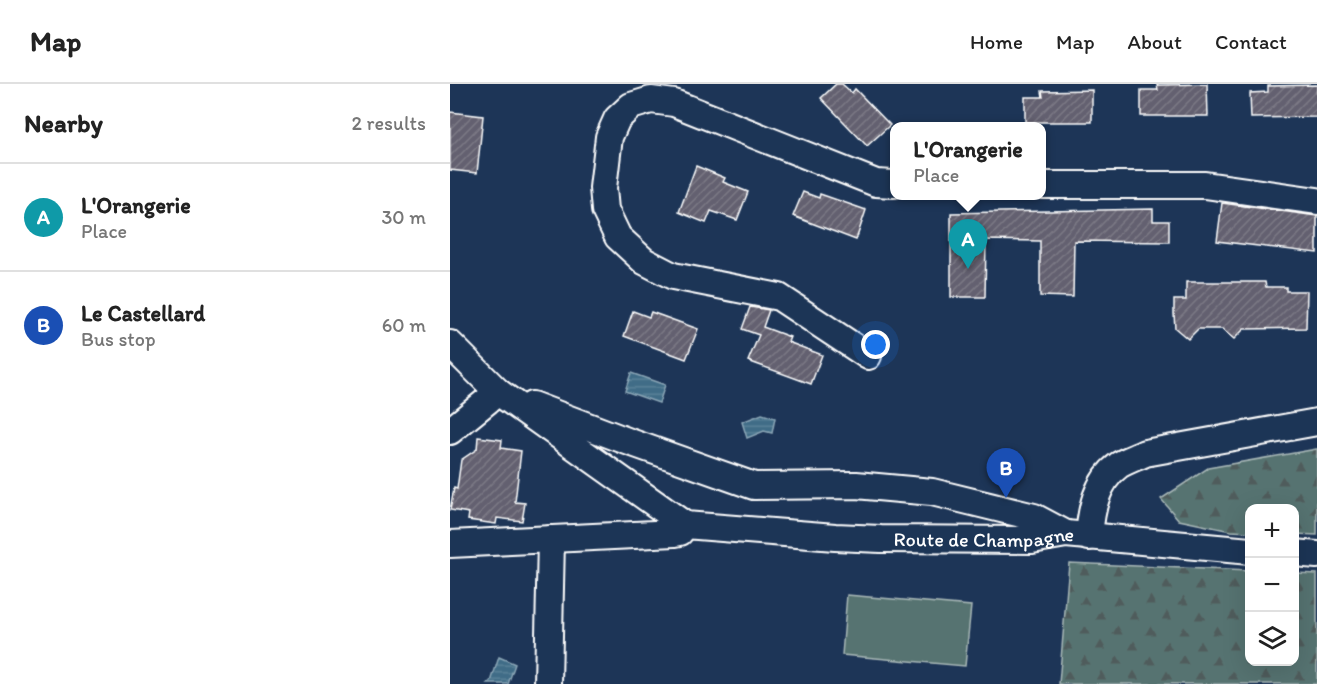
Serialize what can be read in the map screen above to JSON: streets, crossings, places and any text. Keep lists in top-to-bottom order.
{
  "streets": {
    "street": ["Route de Champagne"]
  },
  "page": {
    "header": "Map",
    "nav": [
      "Home",
      "Map",
      "About",
      "Contact"
    ],
    "heading": ["Nearby", "2 results"],
    "popup": ["L'Orangerie", "Place"],
    "list": [
      {
        "mark": "A",
        "name": "L'Orangerie",
        "note": "Place",
        "value": "30 m"
      },
      {
        "mark": "B",
        "name": "Le Castellard",
        "note": "Bus stop",
        "value": "60 m"
      }
    ],
    "pins": ["A", "B"],
    "map_buttons": ["+", "−"]
  }
}
